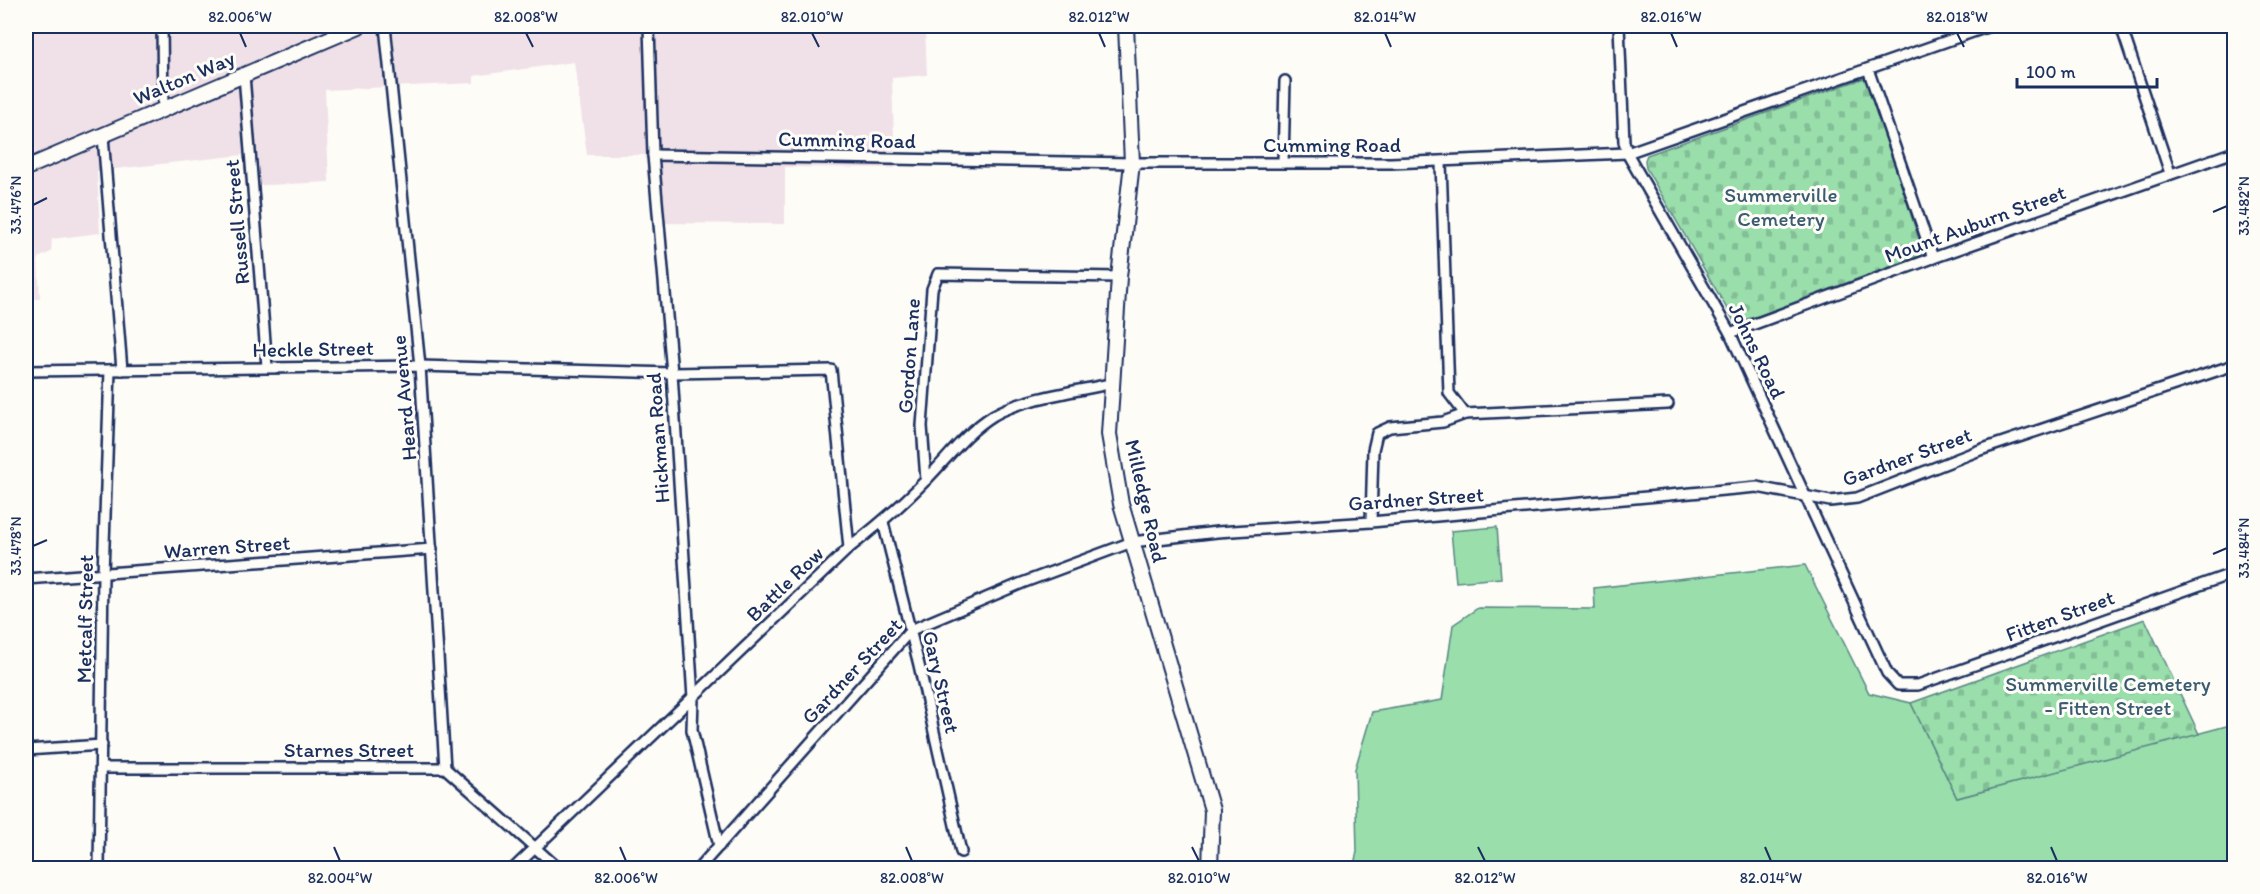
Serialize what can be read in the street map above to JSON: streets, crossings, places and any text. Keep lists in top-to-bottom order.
{
  "streets": {
    "street": [
      "Walton Way",
      "Cumming Road",
      "Russell Street",
      "Mount Auburn Street",
      "Heckle Street",
      "Johns Road",
      "Gordon Lane",
      "Heard Avenue",
      "Hickman Road",
      "Gardner Street",
      "Milledge Road",
      "Warren Street",
      "Battle Row",
      "Fitten Street",
      "Metcalf Street",
      "Gary Street",
      "Starnes Street"
    ]
  },
  "crossings": [
    ["Walton Way", "Russell Street"],
    ["Cumming Road", "Johns Road"],
    ["Cumming Road", "Hickman Road"],
    ["Cumming Road", "Milledge Road"],
    ["Russell Street", "Heckle Street"],
    ["Mount Auburn Street", "Johns Road"],
    ["Heckle Street", "Heard Avenue"],
    ["Heckle Street", "Hickman Road"],
    ["Heckle Street", "Metcalf Street"],
    ["Johns Road", "Gardner Street"],
    ["Johns Road", "Fitten Street"],
    ["Gordon Lane", "Milledge Road"],
    ["Gordon Lane", "Battle Row"],
    ["Heard Avenue", "Warren Street"],
    ["Heard Avenue", "Starnes Street"],
    ["Hickman Road", "Gardner Street"],
    ["Hickman Road", "Battle Row"],
    ["Gardner Street", "Milledge Road"],
    ["Gardner Street", "Gary Street"],
    ["Milledge Road", "Battle Row"],
    ["Warren Street", "Metcalf Street"],
    ["Battle Row", "Gary Street"],
    ["Metcalf Street", "Starnes Street"]
  ],
  "parks": ["Summerville Cemetery", "Summerville Cemetery - Fitten Street"],
  "scale_bar": "100 m",
  "coordinates": [
    "82.006°W",
    "82.008°W",
    "82.010°W",
    "82.012°W",
    "82.014°W",
    "82.016°W",
    "82.018°W",
    "33.476°N",
    "33.482°N",
    "33.478°N",
    "33.484°N",
    "82.004°W"
  ]
}
